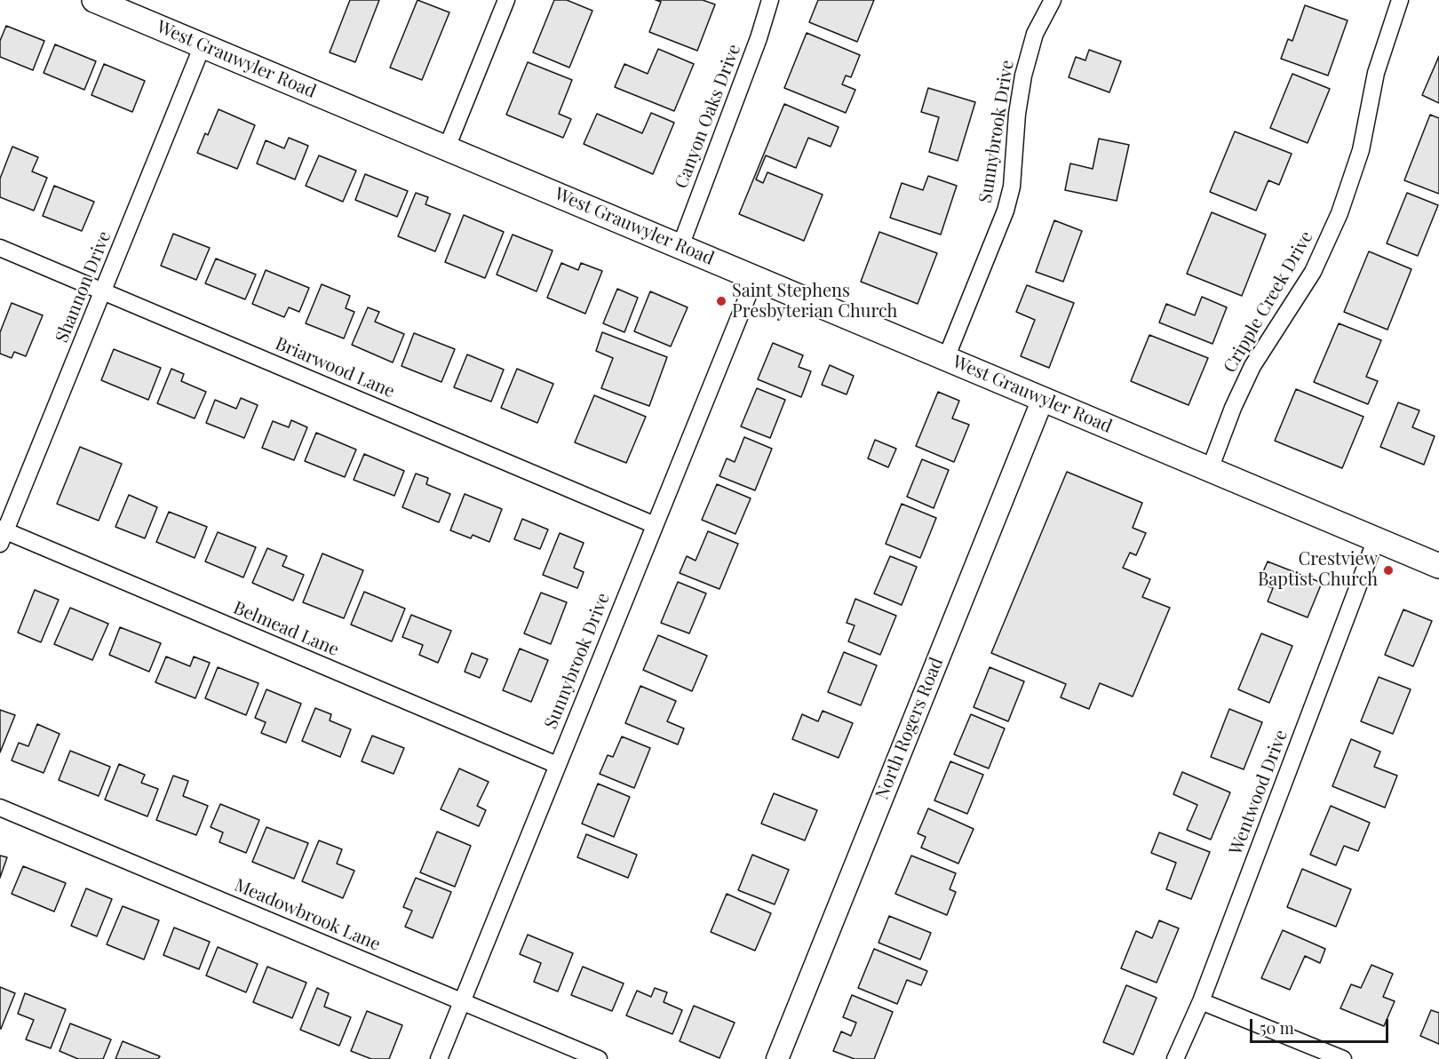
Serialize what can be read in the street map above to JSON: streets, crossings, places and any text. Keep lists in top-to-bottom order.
{
  "streets": {
    "main road": ["West Grauwyler Road"],
    "street": [
      "Canyon Oaks Drive",
      "Sunnybrook Drive",
      "Shannon Drive",
      "Cripple Creek Drive",
      "Briarwood Lane",
      "Belmead Lane",
      "North Rogers Road",
      "Wentwood Drive",
      "Meadowbrook Lane"
    ]
  },
  "crossings": [
    ["West Grauwyler Road", "Canyon Oaks Drive"],
    ["West Grauwyler Road", "Sunnybrook Drive"],
    ["West Grauwyler Road", "Shannon Drive"],
    ["West Grauwyler Road", "Cripple Creek Drive"],
    ["West Grauwyler Road", "North Rogers Road"],
    ["West Grauwyler Road", "Wentwood Drive"],
    ["Sunnybrook Drive", "Briarwood Lane"],
    ["Sunnybrook Drive", "Belmead Lane"],
    ["Sunnybrook Drive", "Meadowbrook Lane"],
    ["Shannon Drive", "Briarwood Lane"],
    ["Shannon Drive", "Belmead Lane"]
  ],
  "places": ["Saint Stephens Presbyterian Church", "Crestview Baptist Church"],
  "scale_bar": "50 m"
}
